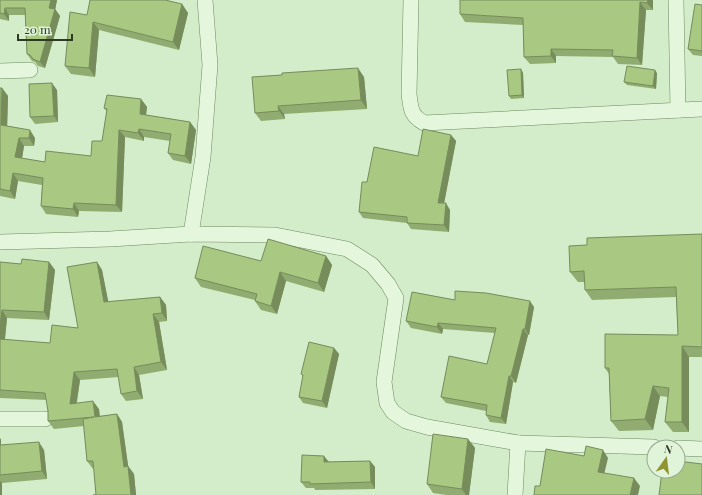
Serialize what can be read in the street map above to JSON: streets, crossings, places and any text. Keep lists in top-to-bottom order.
{
  "scale_bar": "20 m",
  "north": "top"
}
